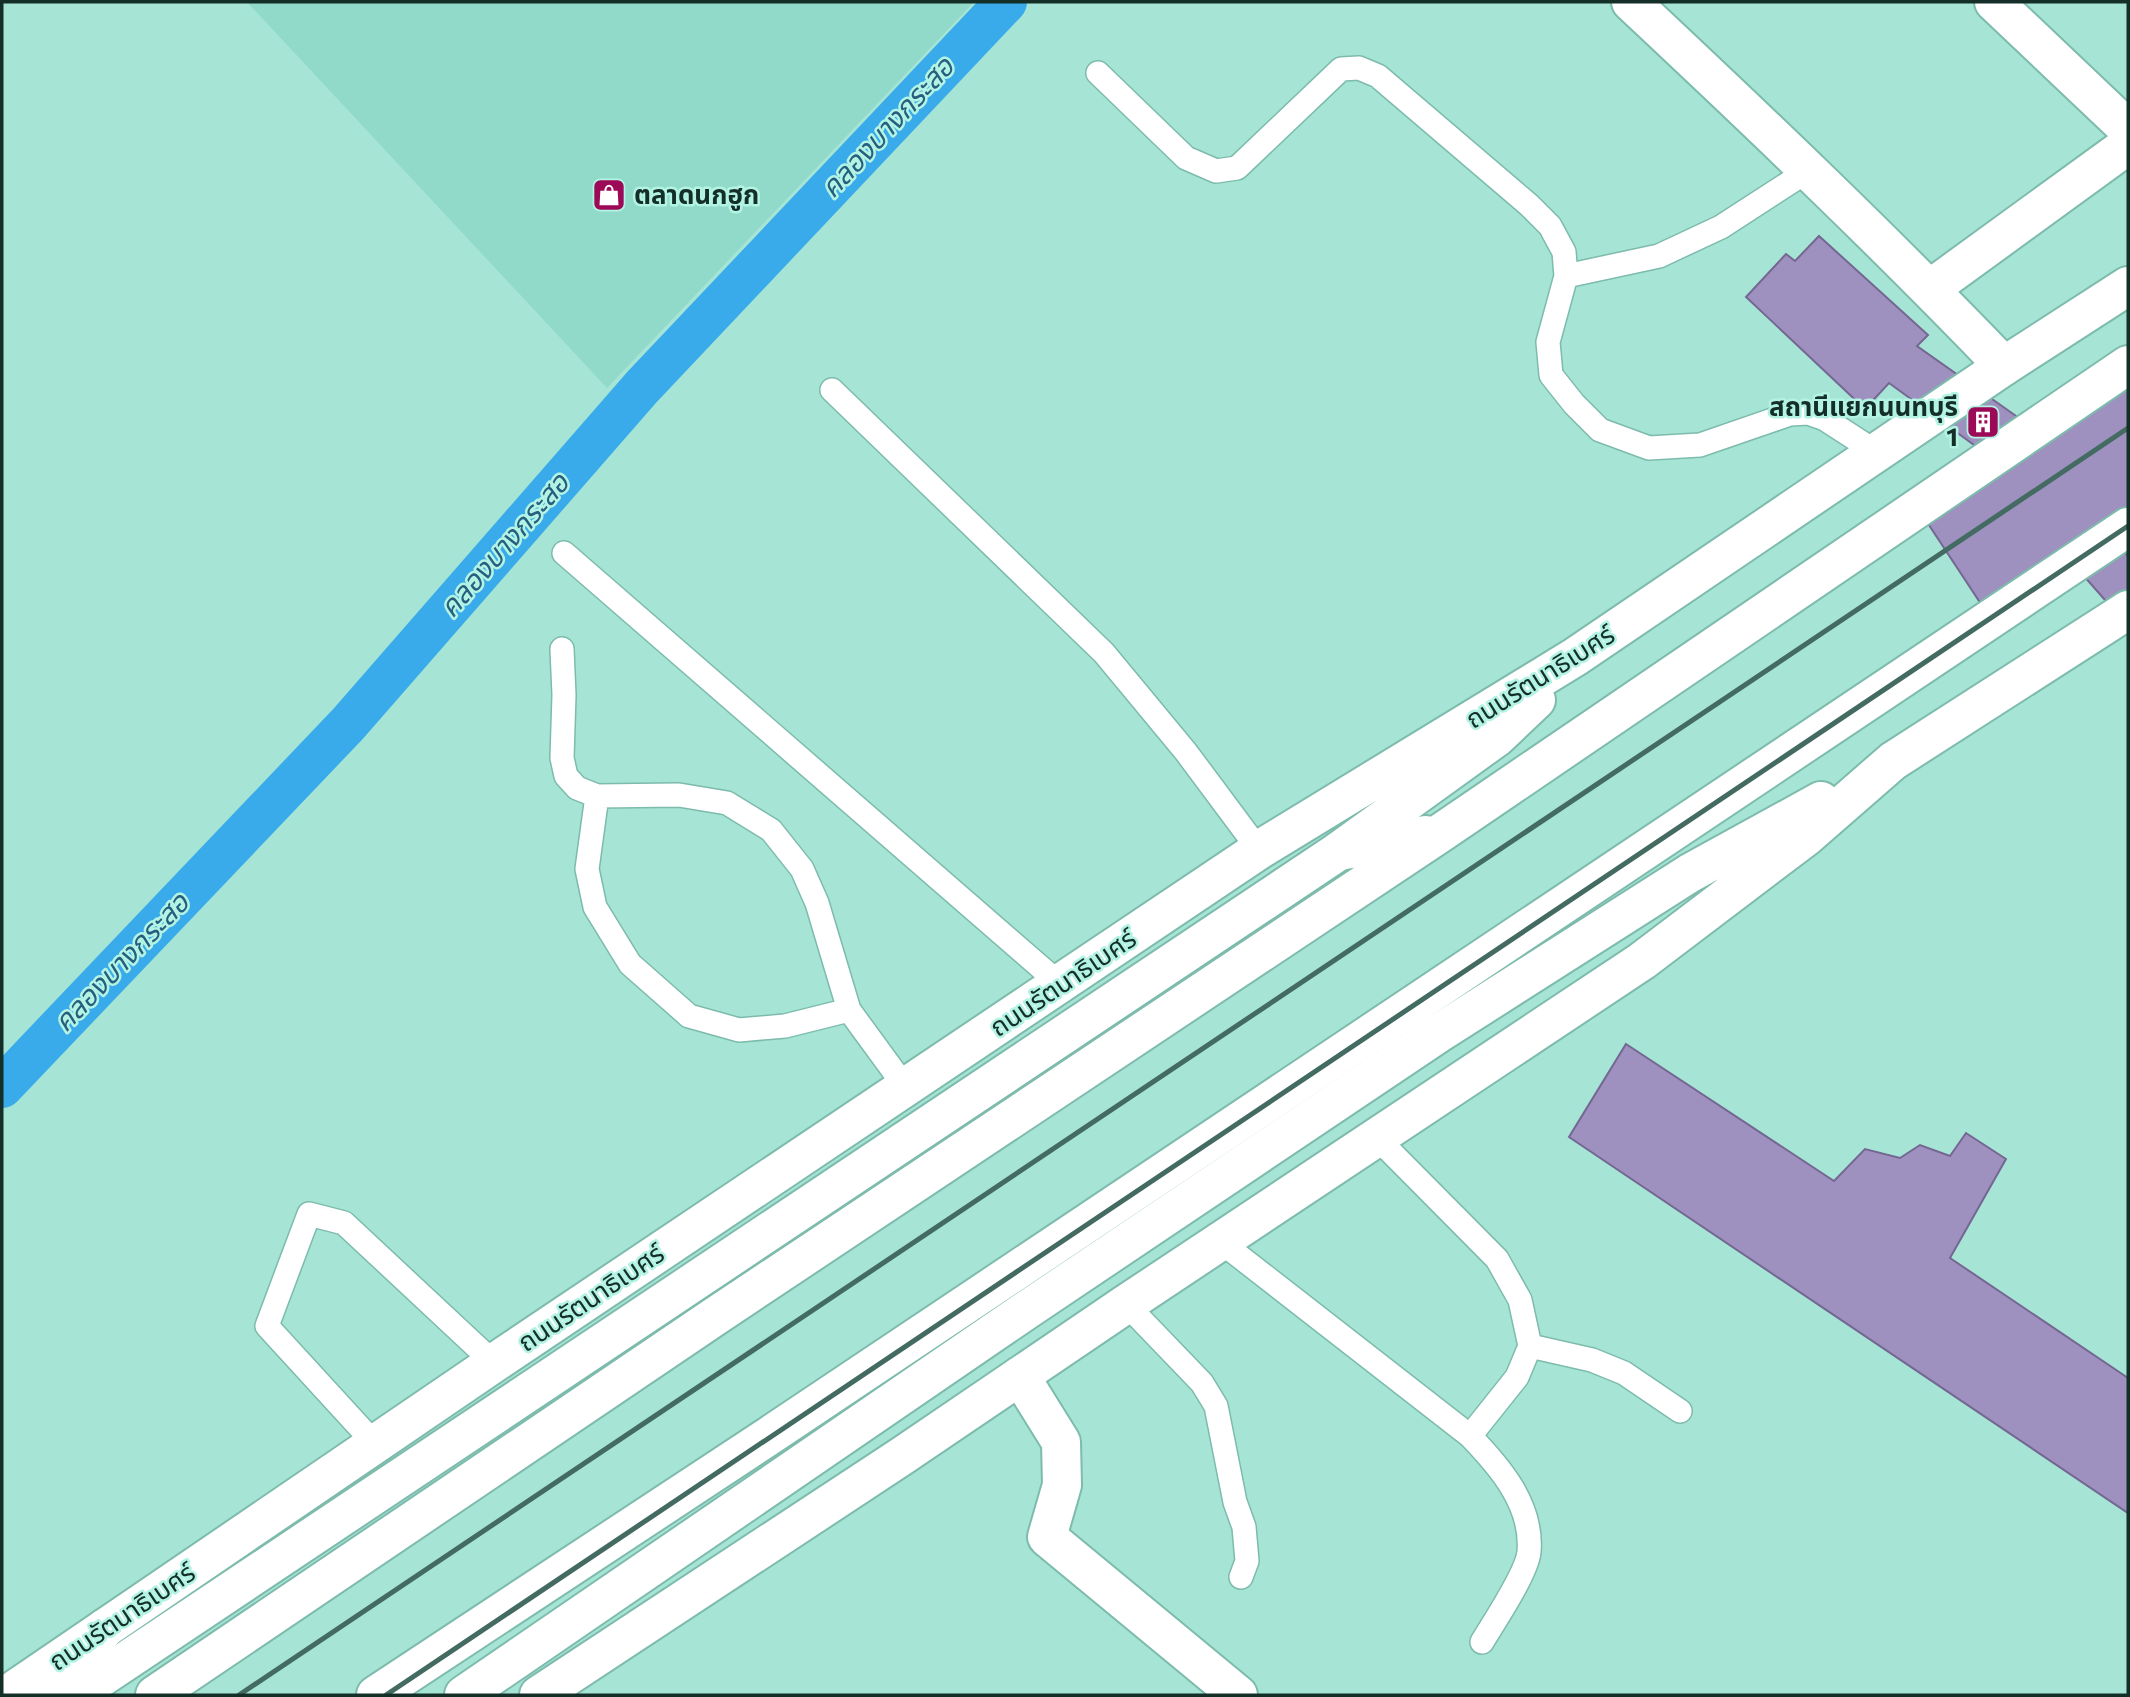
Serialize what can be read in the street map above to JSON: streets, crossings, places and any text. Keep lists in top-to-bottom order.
{
  "streets": {
    "main road": ["ถนนรัตนาธิเบศร์"]
  },
  "water": ["คลองบางกระสอ"],
  "places": {
    "shop": ["ตลาดนกฮูก"],
    "building": ["สถานีแยกนนทบุรี 1"]
  }
}
